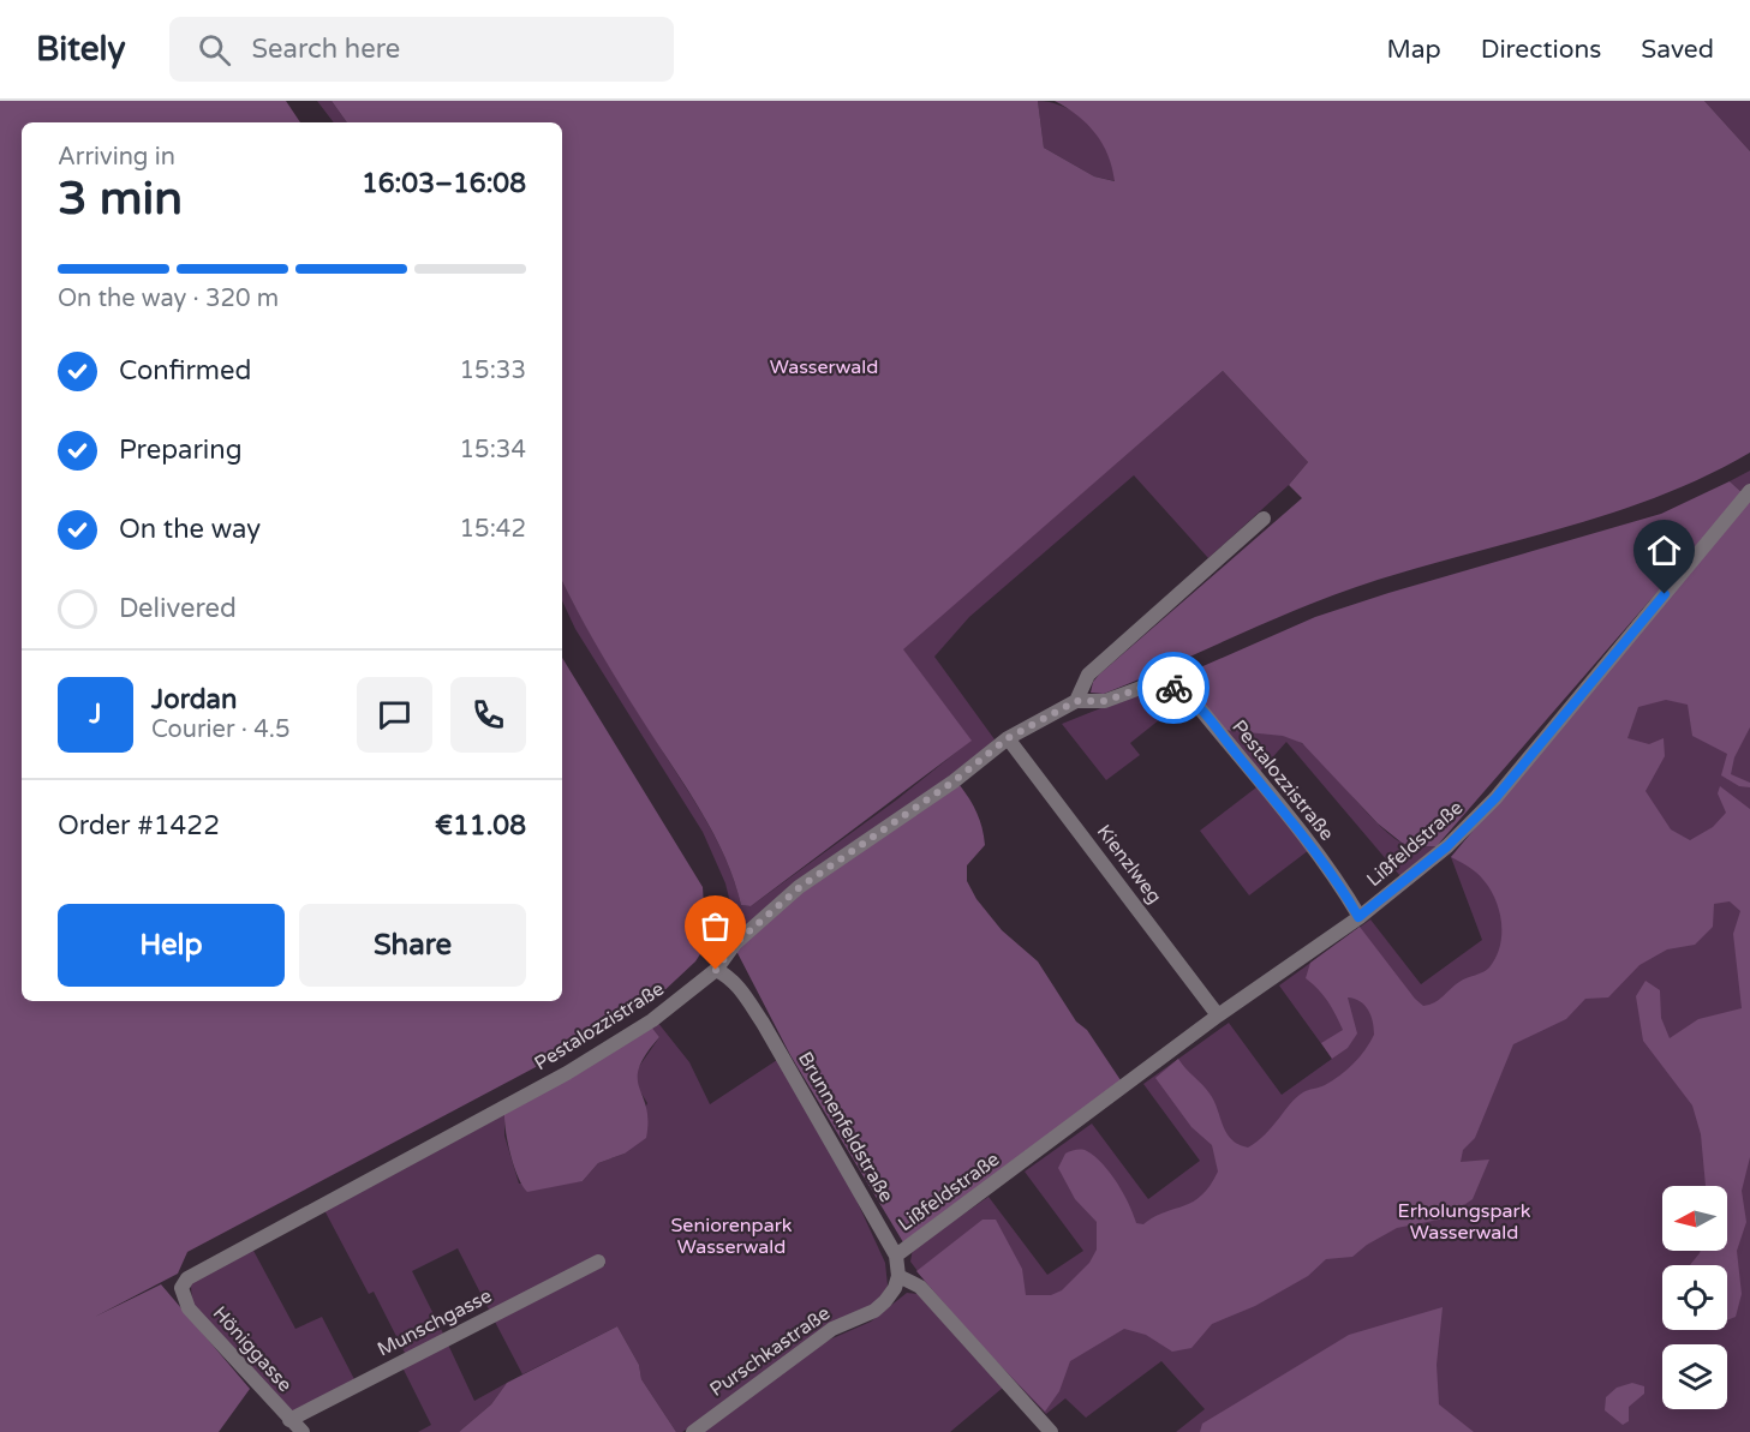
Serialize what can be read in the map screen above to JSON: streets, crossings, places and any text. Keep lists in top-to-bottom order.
{
  "streets": {
    "street": [
      "Pestalozzistraße",
      "Lißfeldstraße",
      "Kienzlweg",
      "Brunnenfeldstraße",
      "Munschgasse",
      "Höniggasse",
      "Purschkastraße"
    ]
  },
  "crossings": [
    ["Pestalozzistraße", "Lißfeldstraße"],
    ["Pestalozzistraße", "Kienzlweg"],
    ["Pestalozzistraße", "Brunnenfeldstraße"],
    ["Pestalozzistraße", "Höniggasse"],
    ["Lißfeldstraße", "Kienzlweg"],
    ["Lißfeldstraße", "Brunnenfeldstraße"],
    ["Brunnenfeldstraße", "Purschkastraße"],
    ["Munschgasse", "Höniggasse"]
  ],
  "parks": ["Wasserwald", "Erholungspark Wasserwald", "Seniorenpark Wasserwald"],
  "north": "left",
  "page": {
    "header": "Bitely",
    "search": "Search here",
    "nav": ["Map", "Directions", "Saved"],
    "heading": ["3 min", "Arriving in", "16:03–16:08"],
    "panel": [
      "Jordan",
      "Courier · 4.5",
      "Order #1422",
      "€11.08"
    ],
    "bar": "On the way · 320 m",
    "list": [
      ["Confirmed", "15:33"],
      ["Preparing", "15:34"],
      ["On the way", "15:42"],
      "Delivered"
    ],
    "round": "J",
    "buttons": ["Help", "Share"]
  }
}
